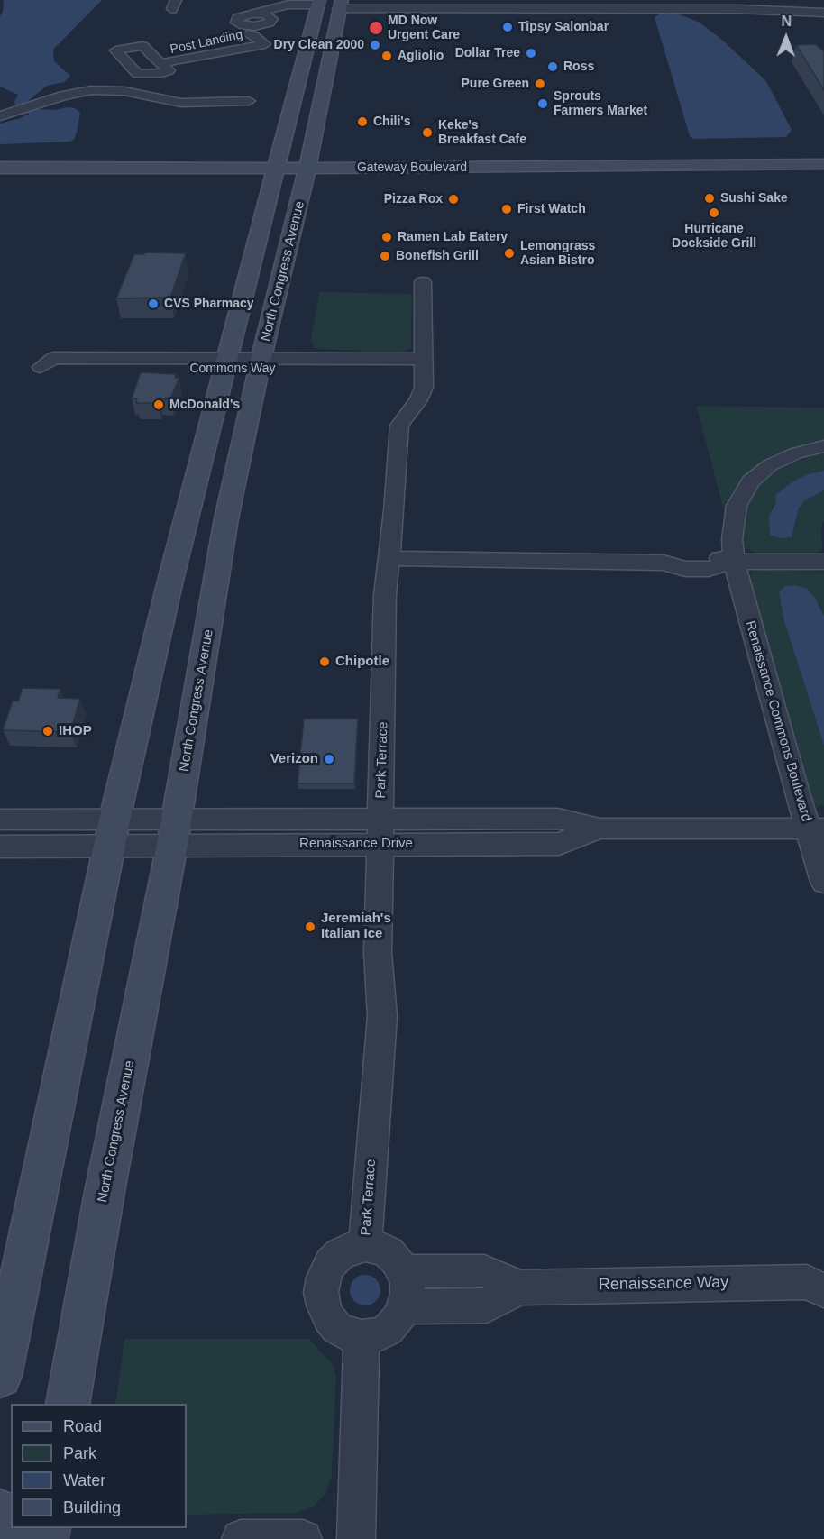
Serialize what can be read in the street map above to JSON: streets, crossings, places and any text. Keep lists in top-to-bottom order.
{
  "streets": {
    "main road": ["Gateway Boulevard", "North Congress Avenue"],
    "street": [
      "Post Landing",
      "Commons Way",
      "Renaissance Commons Boulevard",
      "Park Terrace",
      "Renaissance Drive",
      "Renaissance Way"
    ]
  },
  "crossings": [
    ["Gateway Boulevard", "North Congress Avenue"],
    ["North Congress Avenue", "Commons Way"],
    ["North Congress Avenue", "Renaissance Drive"],
    ["Commons Way", "Park Terrace"],
    ["Renaissance Commons Boulevard", "Renaissance Drive"],
    ["Park Terrace", "Renaissance Drive"],
    ["Park Terrace", "Renaissance Way"]
  ],
  "places": [
    "Tipsy Salonbar",
    "MD Now Urgent Care",
    "Dry Clean 2000",
    "Dollar Tree",
    "Agliolio",
    "Ross",
    "Pure Green",
    "Sprouts Farmers Market",
    "Chili's",
    "Keke's Breakfast Cafe",
    "Sushi Sake",
    "Pizza Rox",
    "First Watch",
    "Hurricane Dockside Grill",
    "Ramen Lab Eatery",
    "Lemongrass Asian Bistro",
    "Bonefish Grill",
    "CVS Pharmacy",
    "McDonald's",
    "Chipotle",
    "IHOP",
    "Verizon",
    "Jeremiah's Italian Ice"
  ],
  "legend": [
    "Road",
    "Park",
    "Water",
    "Building"
  ],
  "north": "top"
}
